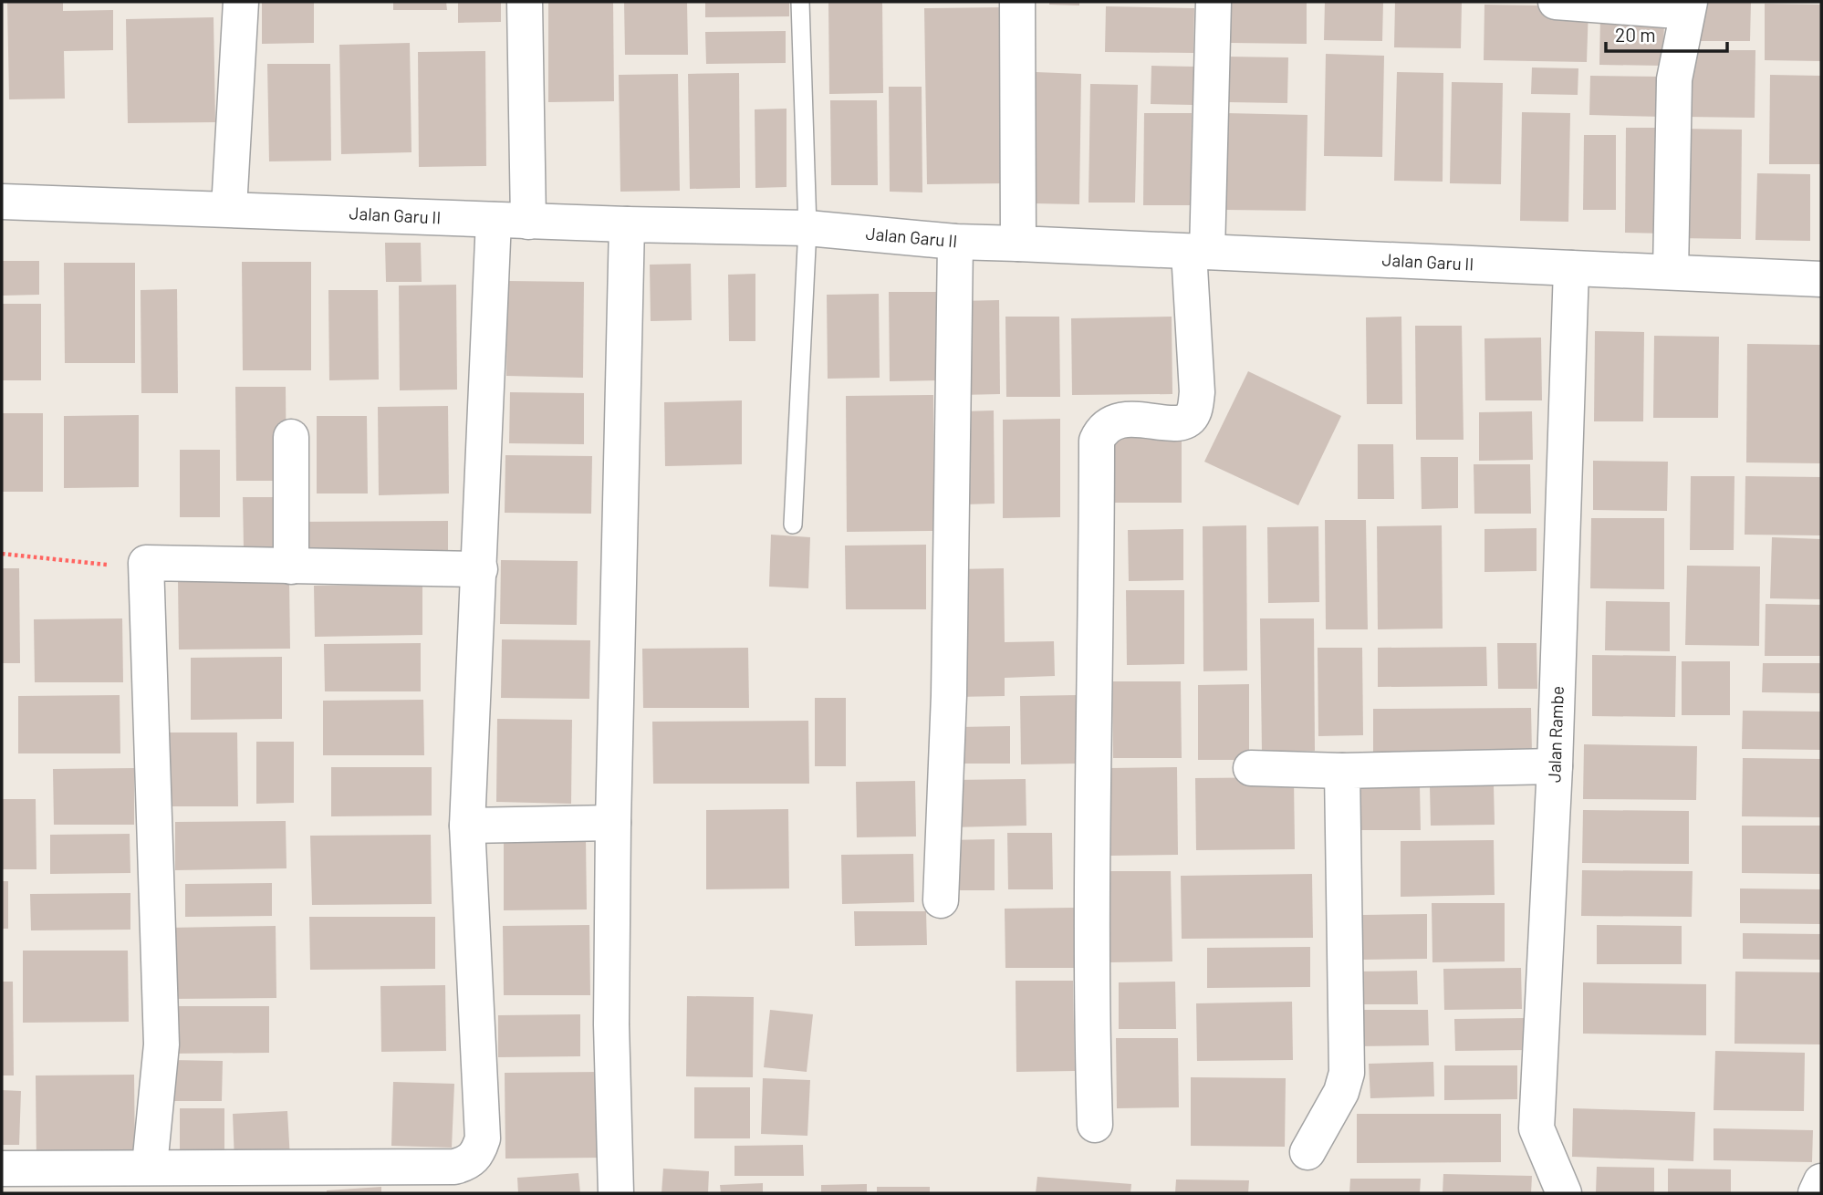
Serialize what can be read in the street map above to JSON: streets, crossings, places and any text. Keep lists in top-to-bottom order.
{
  "streets": {
    "street": ["Jalan Garu II", "Jalan Rambe"]
  },
  "crossings": [
    ["Jalan Garu II", "Jalan Rambe"]
  ],
  "scale_bar": "20 m"
}
